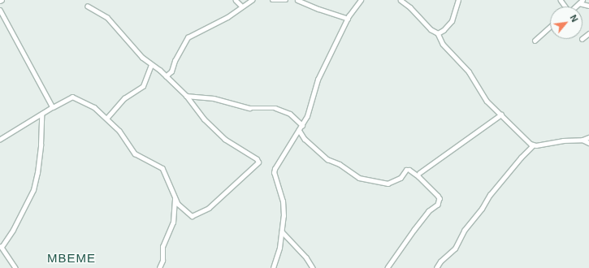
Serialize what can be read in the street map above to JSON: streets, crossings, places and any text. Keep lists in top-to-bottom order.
{
  "districts": ["MBEME"],
  "north": "top right"
}
